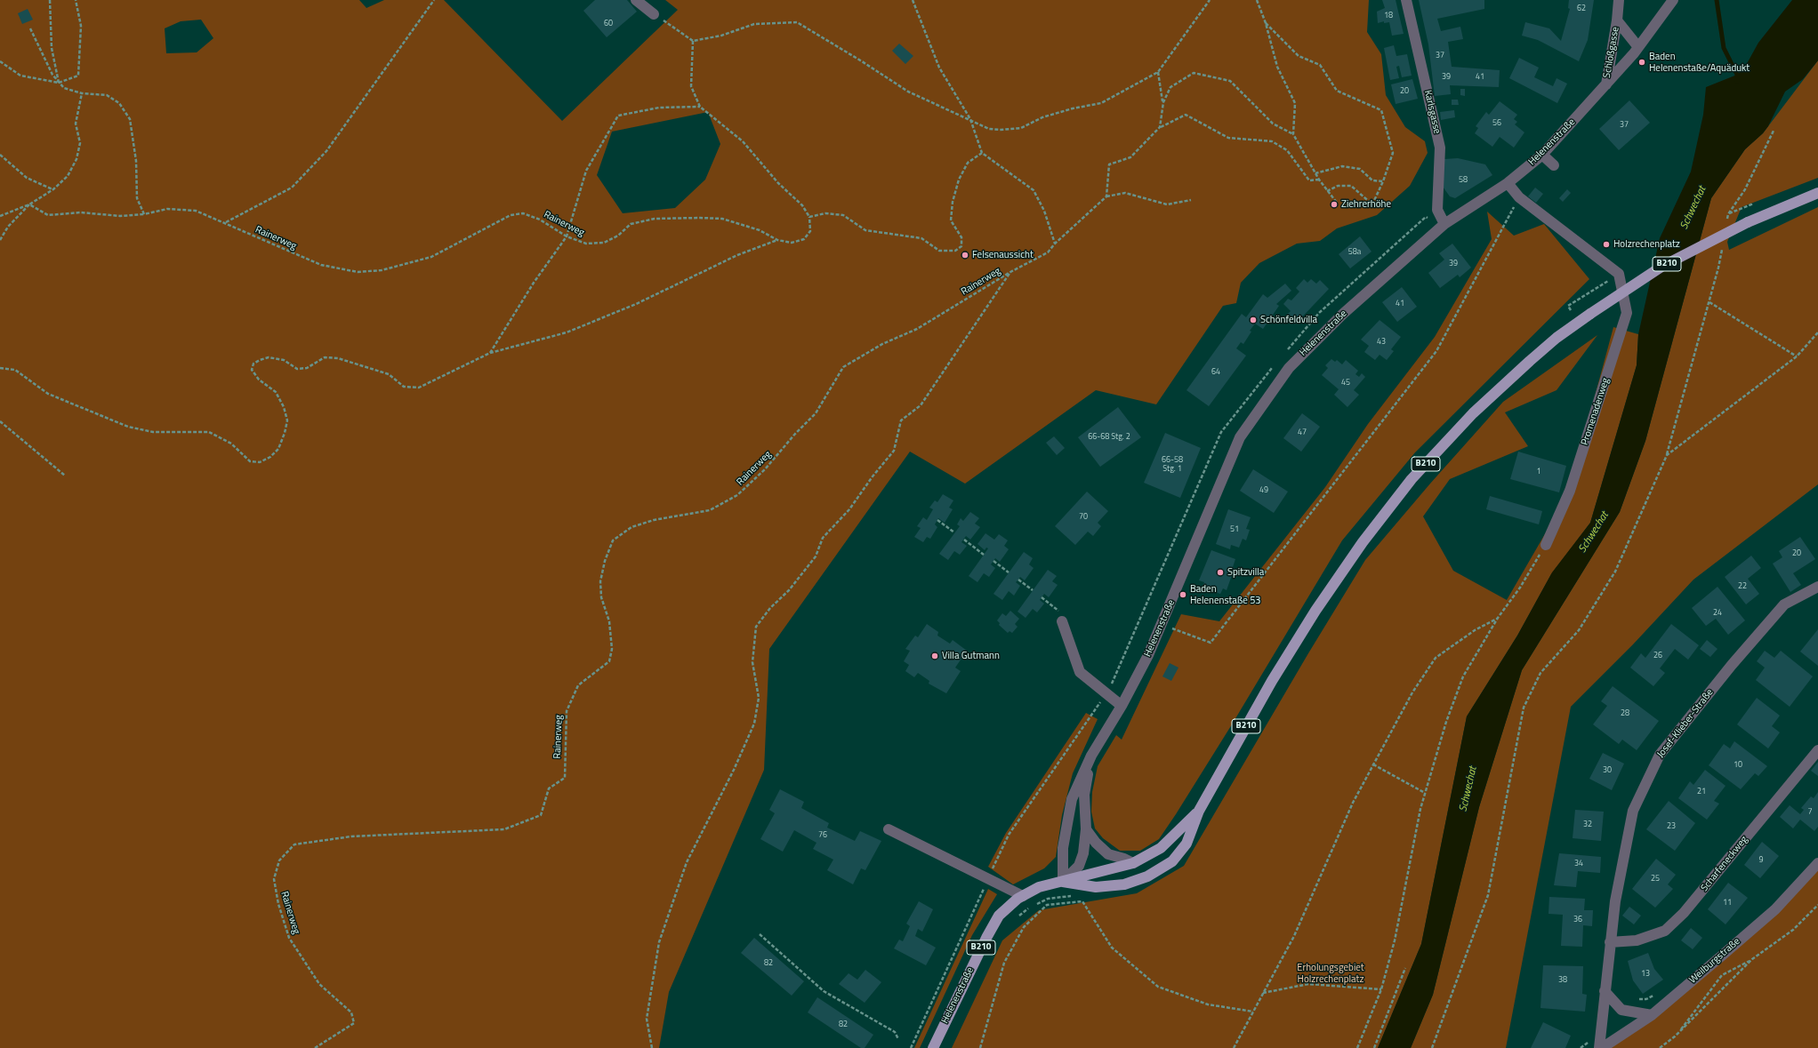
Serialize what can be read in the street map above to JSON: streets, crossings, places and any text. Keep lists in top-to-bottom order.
{
  "streets": {
    "main road": ["Helenenstraße", "B210"],
    "street": [
      "Schloßgasse",
      "Karlsgasse",
      "Promenadenweg",
      "Josef-Klieber-Straße",
      "Scharfeneckweg",
      "Weilburgstraße"
    ],
    "path": ["Rainerweg"]
  },
  "crossings": [
    ["Schloßgasse", "Helenenstraße"],
    ["Karlsgasse", "Helenenstraße"],
    ["Helenenstraße", "B210"],
    ["Josef-Klieber-Straße", "Scharfeneckweg"]
  ],
  "water": ["Schwechat"],
  "parks": ["Erholungsgebiet Holzrechenplatz"],
  "places": [
    "Baden Helenenstaße/Aquädukt",
    "Ziehrerhöhe",
    "Holzrechenplatz",
    "Felsenaussicht",
    "Schönfeldvilla",
    "Spitzvilla",
    "Baden Helenenstaße 53",
    "Villa Gutmann"
  ],
  "house_numbers": [
    "62",
    "18",
    "60",
    "37",
    "39",
    "41",
    "20",
    "56",
    "37",
    "58",
    "58a",
    "39",
    "41",
    "43",
    "64",
    "45",
    "47",
    "66-68 Stg. 2",
    "66-58 Stg. 1",
    "1",
    "49",
    "70",
    "51",
    "20",
    "22",
    "24",
    "26",
    "28",
    "10",
    "30",
    "21",
    "7",
    "32",
    "23",
    "76",
    "9",
    "34",
    "25",
    "11",
    "36",
    "82",
    "13",
    "38",
    "82"
  ]
}
